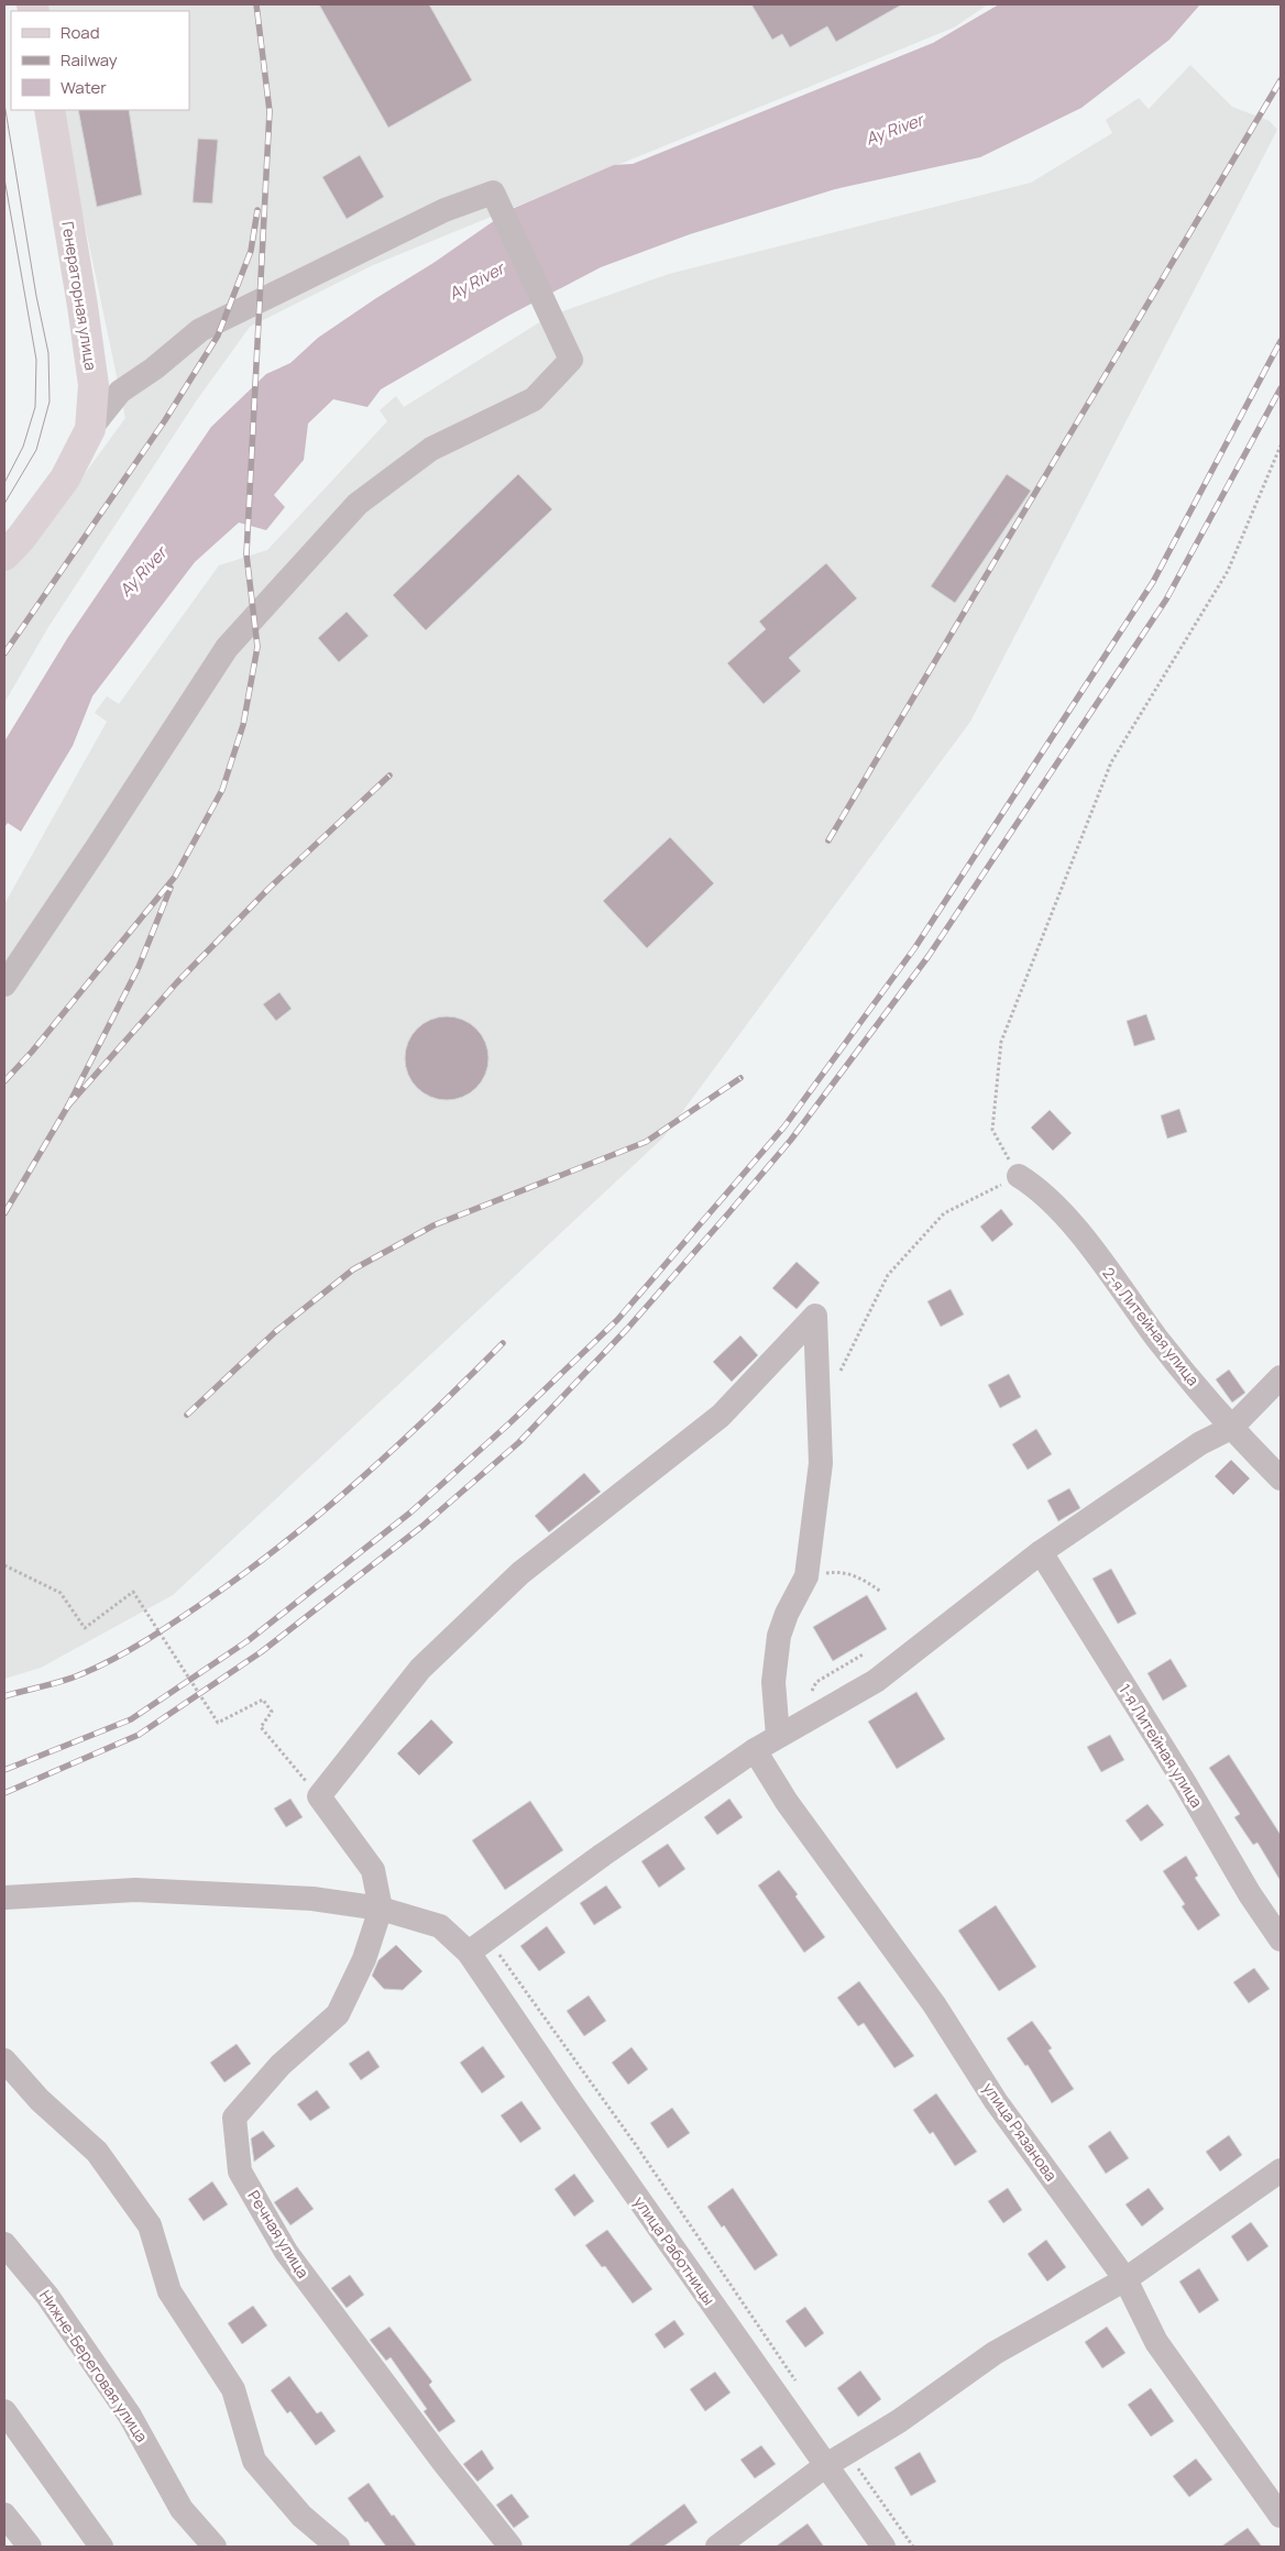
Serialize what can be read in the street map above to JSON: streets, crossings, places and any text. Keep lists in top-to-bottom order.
{
  "streets": {
    "main road": ["Генераторная улица"],
    "street": [
      "2-я Литейная улица",
      "1-я Литейная улица",
      "улица Рязанова",
      "Речная улица",
      "улица Работницы",
      "Нижне-Береговая улица"
    ]
  },
  "crossings": [
    ["Речная улица", "улица Работницы"]
  ],
  "water": ["Ay River"],
  "legend": ["Road", "Railway", "Water"]
}
